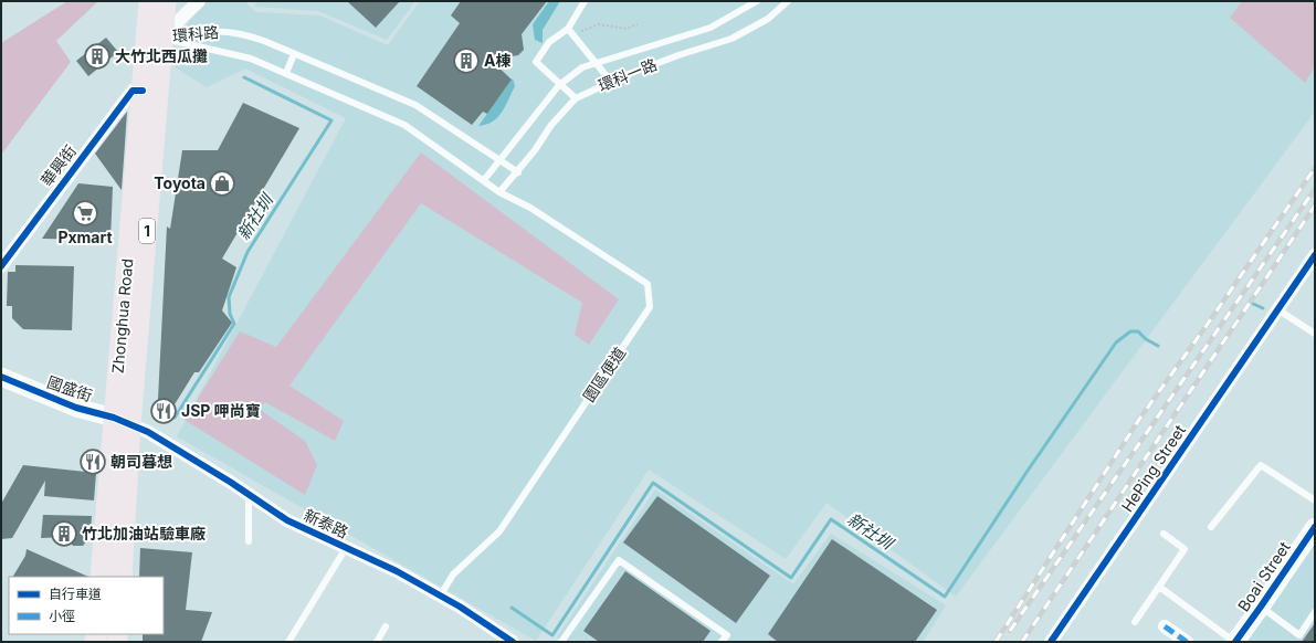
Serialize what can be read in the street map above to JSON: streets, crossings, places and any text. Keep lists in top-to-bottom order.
{
  "streets": {
    "main road": ["1", "Zhonghua Road"],
    "street": [
      "華興街",
      "國盛街",
      "HePing Street",
      "新泰路",
      "Boai Street"
    ],
    "lane": ["環科路", "環科一路", "園區便道"]
  },
  "crossings": [
    ["環科路", "環科一路"],
    ["環科路", "Zhonghua Road"],
    ["環科路", "園區便道"],
    ["環科一路", "園區便道"],
    ["華興街", "Zhonghua Road"],
    ["Zhonghua Road", "國盛街"],
    ["Zhonghua Road", "新泰路"],
    ["園區便道", "新泰路"],
    ["國盛街", "新泰路"]
  ],
  "water": ["新社圳"],
  "places": {
    "building": ["大竹北西瓜攤", "A棟", "竹北加油站驗車廠"],
    "shop": ["Toyota"],
    "supermarket": ["Pxmart"],
    "restaurant": ["JSP 呷尚寶", "朝司暮想"]
  },
  "legend": ["自行車道", "小徑"]
}
